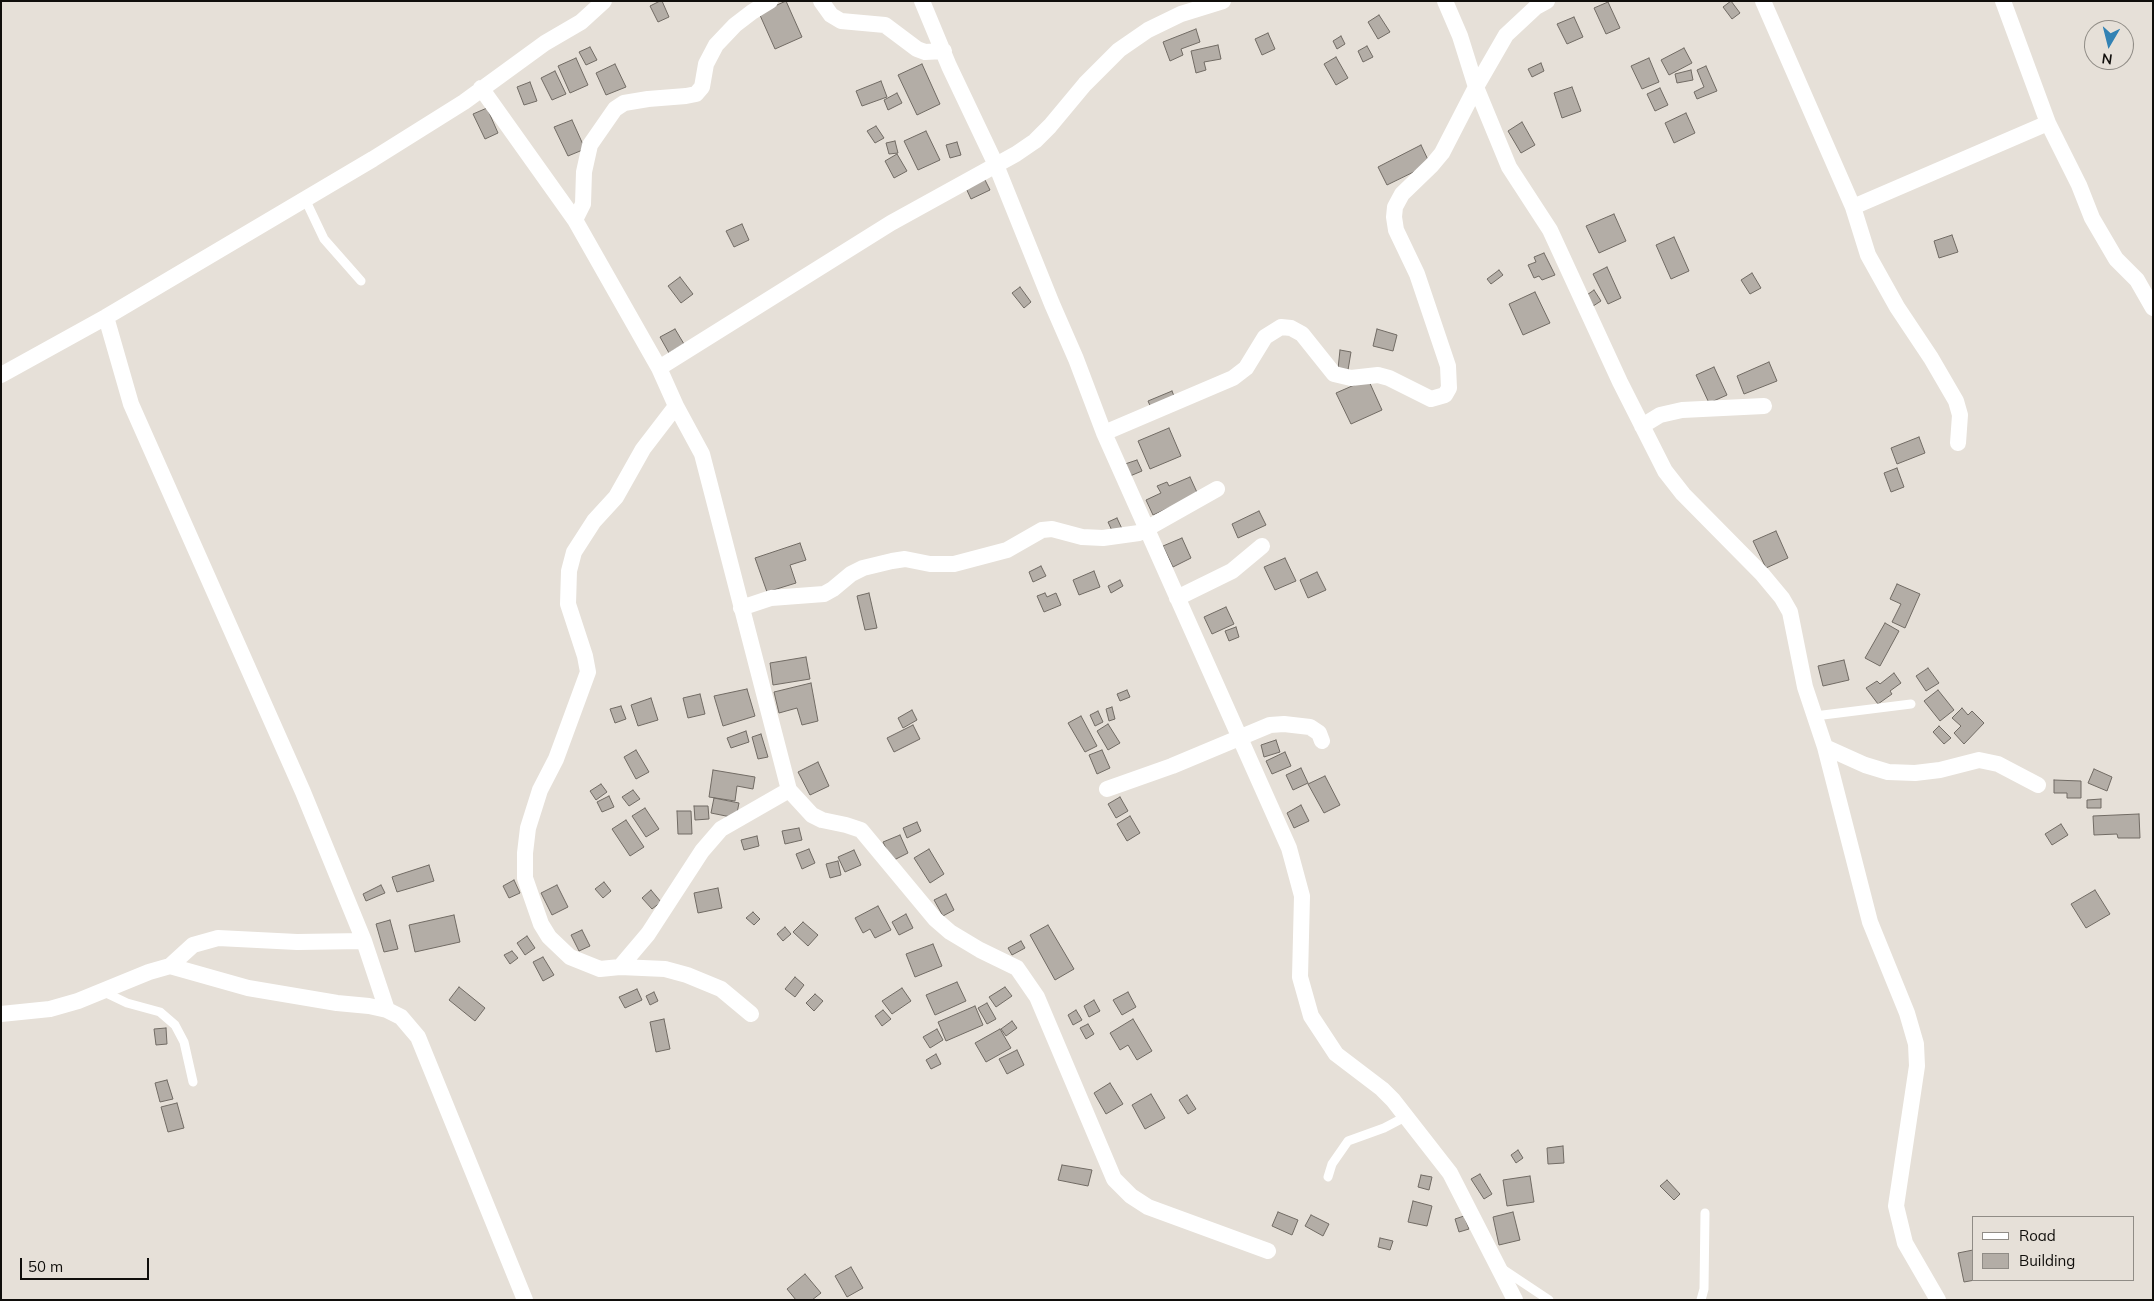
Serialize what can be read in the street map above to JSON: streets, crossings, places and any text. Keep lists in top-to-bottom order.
{
  "legend": ["Road", "Building"],
  "scale_bar": "50 m",
  "north": "bottom"
}
